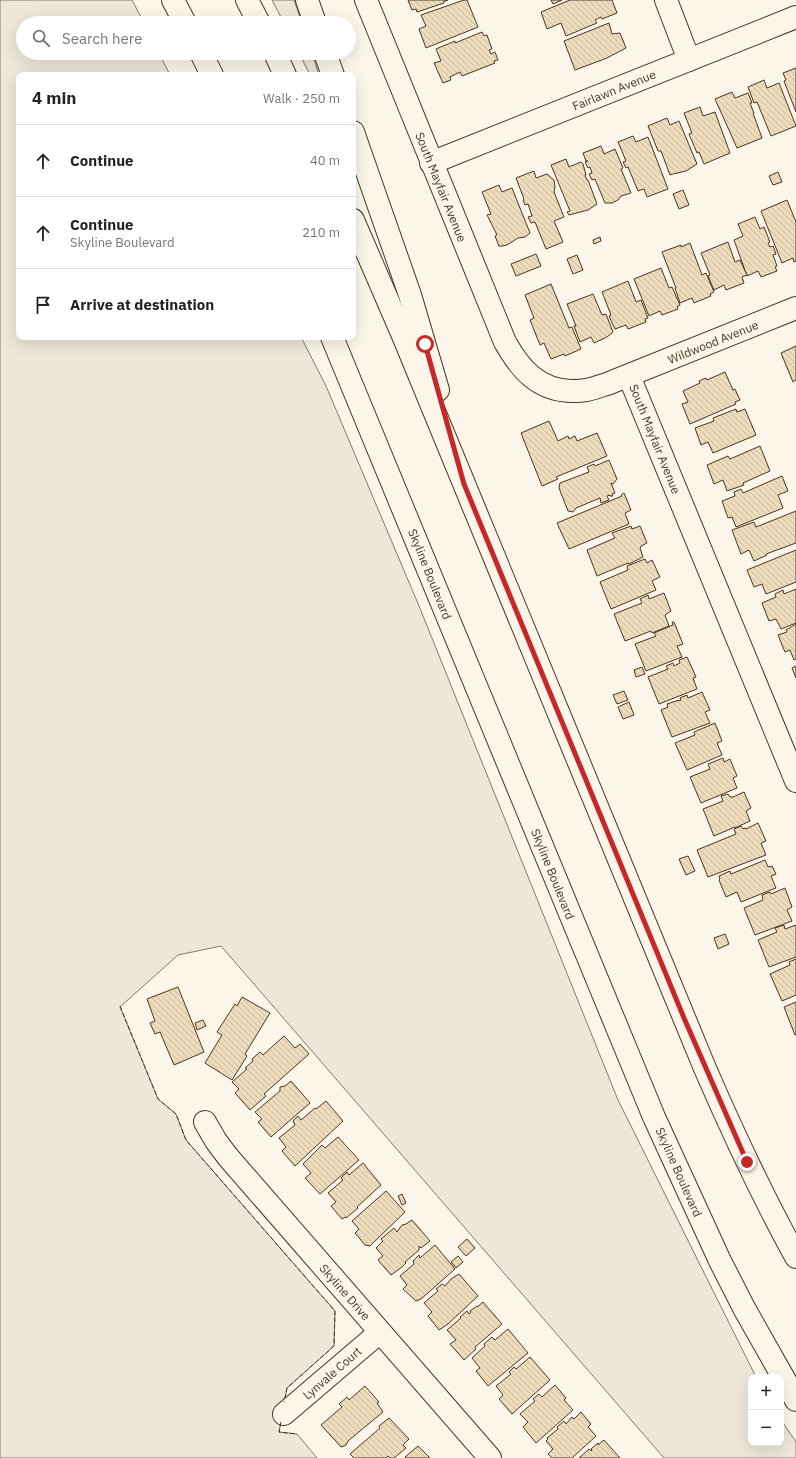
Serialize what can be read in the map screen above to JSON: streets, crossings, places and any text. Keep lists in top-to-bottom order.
{
  "streets": {
    "main road": [
      "Fairlawn Avenue",
      "South Mayfair Avenue",
      "Wildwood Avenue",
      "Skyline Boulevard",
      "Skyline Drive",
      "Lynvale Court"
    ]
  },
  "crossings": [
    ["Fairlawn Avenue", "South Mayfair Avenue"],
    ["South Mayfair Avenue", "Wildwood Avenue"],
    ["Skyline Drive", "Lynvale Court"]
  ],
  "page": {
    "search": "Search here",
    "heading": ["4 min", "Walk · 250 m"],
    "list": [
      ["Continue", "40 m"],
      ["Continue", "Skyline Boulevard", "210 m"],
      "Arrive at destination"
    ],
    "map_buttons": ["+", "−"]
  }
}
